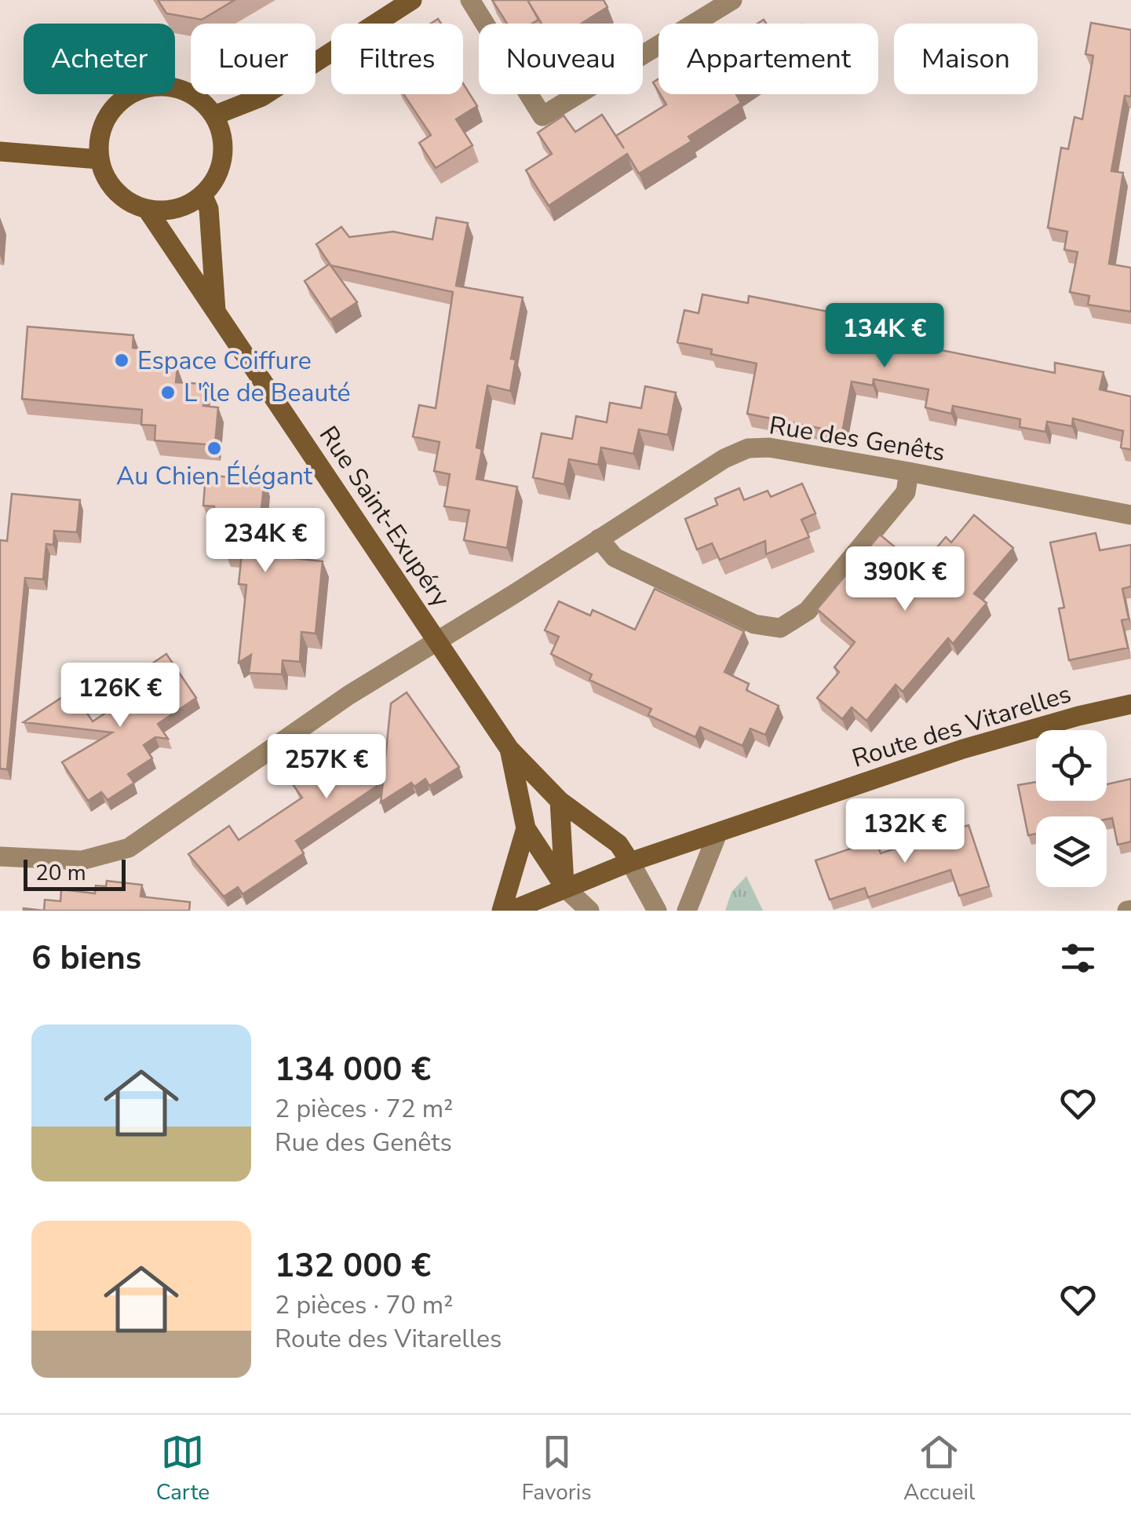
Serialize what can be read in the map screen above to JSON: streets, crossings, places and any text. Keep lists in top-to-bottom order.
{
  "streets": {
    "street": ["Rue des Genêts", "Rue Saint-Exupéry", "Route des Vitarelles"]
  },
  "crossings": [
    ["Rue des Genêts", "Rue Saint-Exupéry"],
    ["Rue Saint-Exupéry", "Route des Vitarelles"]
  ],
  "places": ["Espace Coiffure", "L'île de Beauté", "Au Chien Élégant"],
  "scale_bar": "20 m",
  "page": {
    "chip": [
      "Acheter",
      "Louer",
      "Filtres",
      "Nouveau",
      "Appartement",
      "Maison"
    ],
    "price": [
      "134K €",
      "234K €",
      "390K €",
      "126K €",
      "257K €",
      "132K €"
    ],
    "scale": "20 m",
    "heading": "6 biens",
    "list": [
      {
        "name": "134 000 €",
        "note": "2 pièces · 72 m² · Rue des Genêts"
      },
      {
        "name": "132 000 €",
        "note": "2 pièces · 70 m² · Route des Vitarelles"
      }
    ],
    "tabs": ["Carte", "Favoris", "Accueil"]
  }
}
